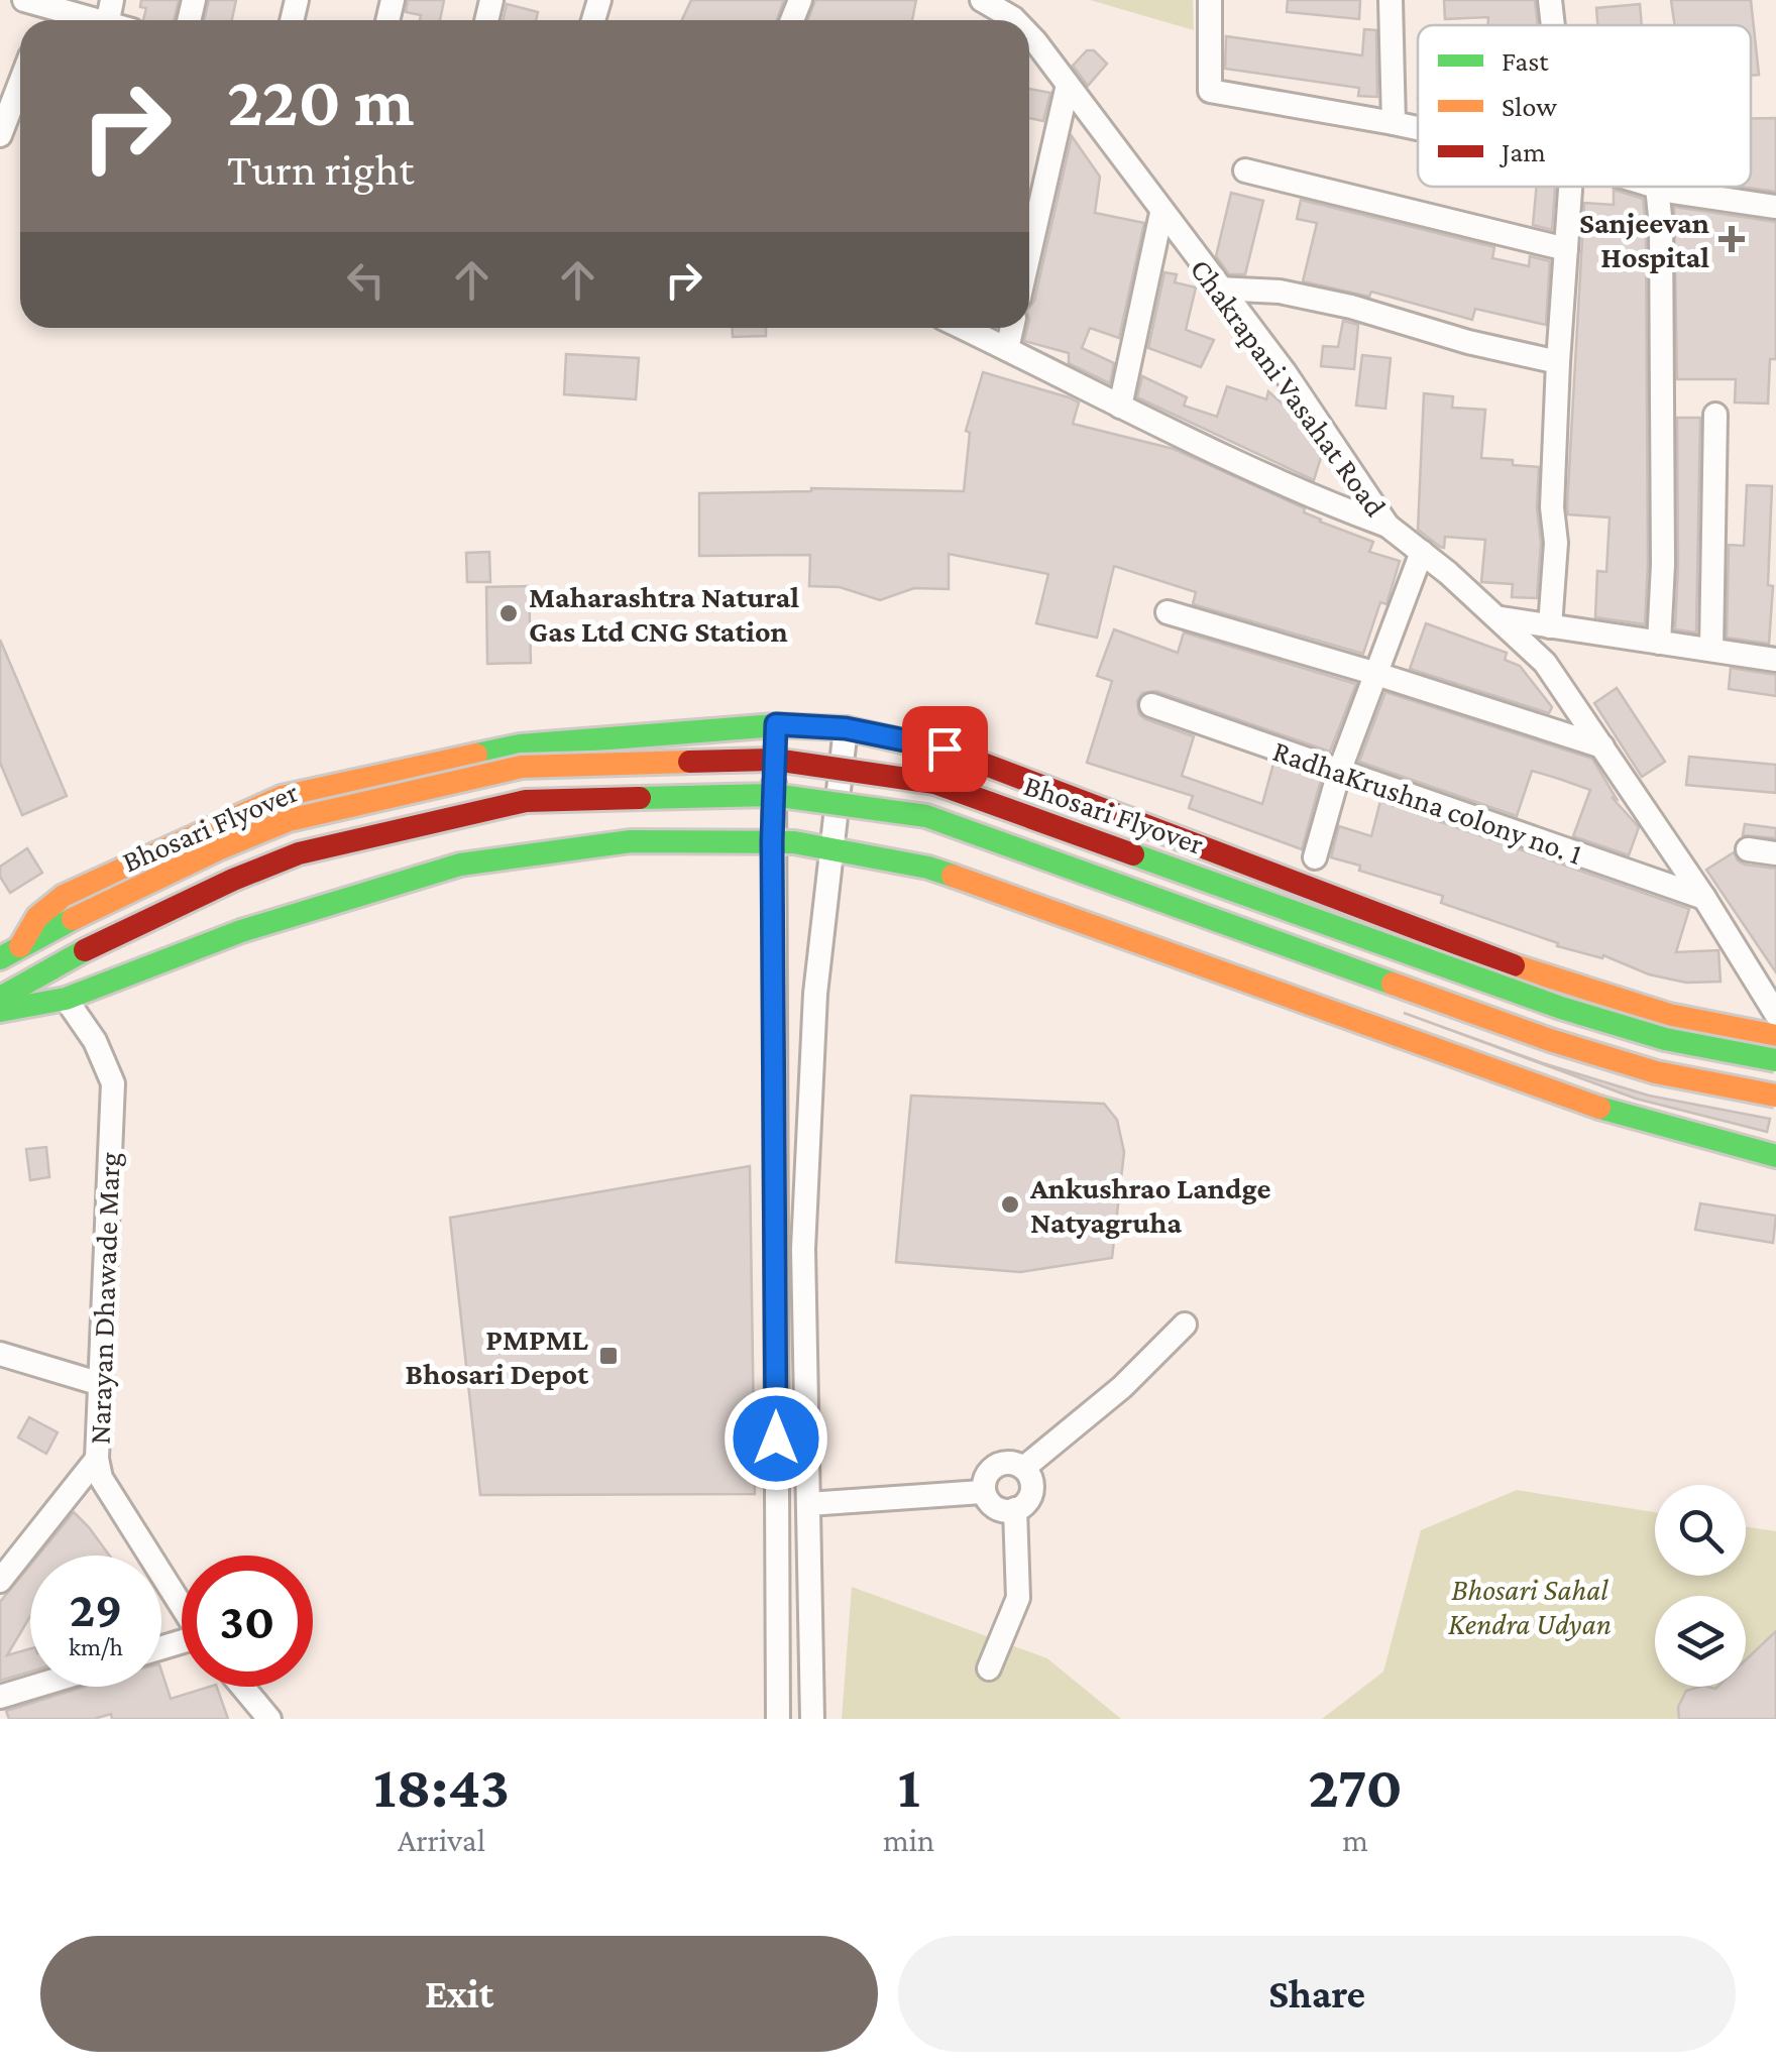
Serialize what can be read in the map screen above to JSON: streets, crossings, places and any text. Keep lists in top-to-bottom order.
{
  "streets": {
    "main road": ["Bhosari Flyover"],
    "street": ["Chakrapani Vasahat Road", "RadhaKrushna colony no. 1", "Narayan Dhawade Marg"]
  },
  "crossings": [
    ["Chakrapani Vasahat Road", "RadhaKrushna colony no. 1"]
  ],
  "parks": ["Bhosari Sahal Kendra Udyan"],
  "places": {
    "health": ["Sanjeevan Hospital"],
    "other": ["Maharashtra Natural Gas Ltd CNG Station", "Ankushrao Landge Natyagruha"],
    "transit": ["PMPML Bhosari Depot"]
  },
  "legend": ["Fast", "Slow", "Jam"],
  "page": {
    "turn": ["220 m", "Turn right"],
    "speed": "29 km/h",
    "limit": "30",
    "eta": [
      "18:43",
      "Arrival",
      "1",
      "min",
      "270",
      "m"
    ],
    "buttons": ["Exit", "Share"]
  }
}
